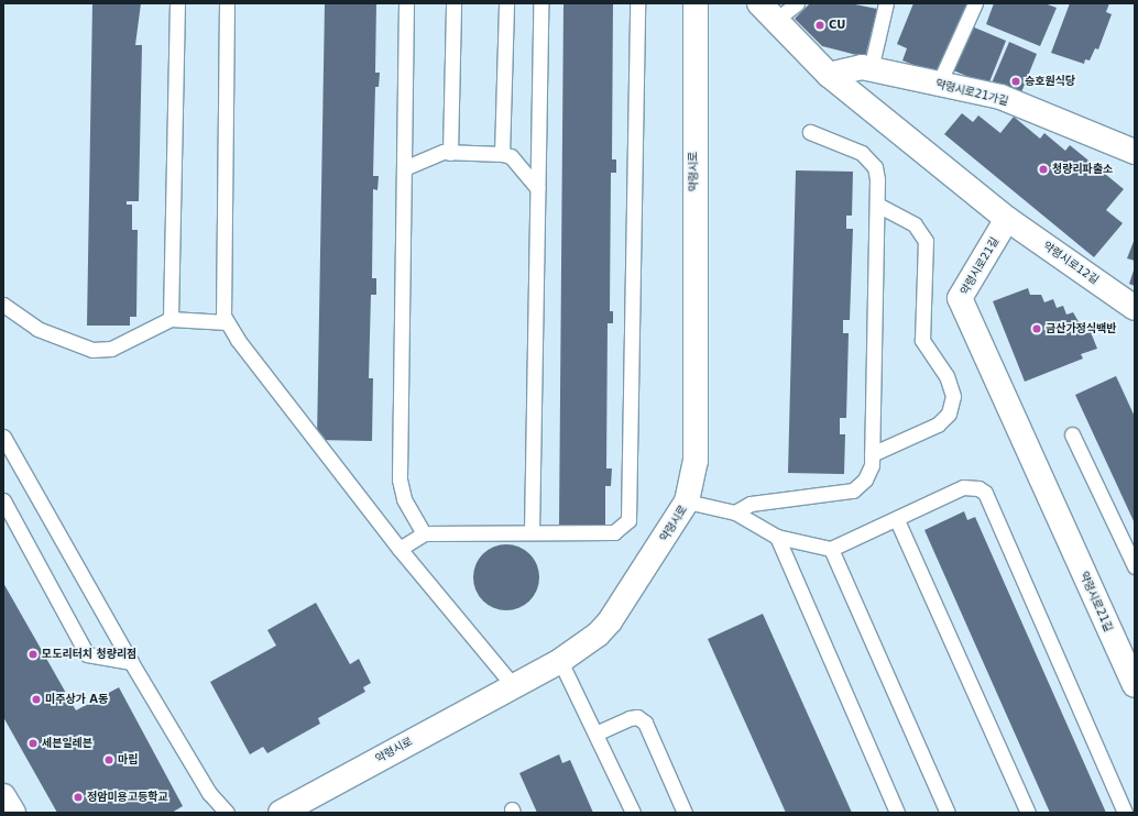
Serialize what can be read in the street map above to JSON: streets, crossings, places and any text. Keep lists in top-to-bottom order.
{
  "streets": {
    "street": [
      "약령시로21가길",
      "약령시로",
      "약령시로12길",
      "약령시로21길"
    ]
  },
  "crossings": [
    ["약령시로12길", "약령시로21길"]
  ],
  "places": [
    "CU",
    "승호원식당",
    "청량리파출소",
    "금산가정식백반",
    "모도리터치 청량리점",
    "미주상가 A동",
    "세븐일레븐",
    "마립",
    "정암미용고등학교"
  ]
}
